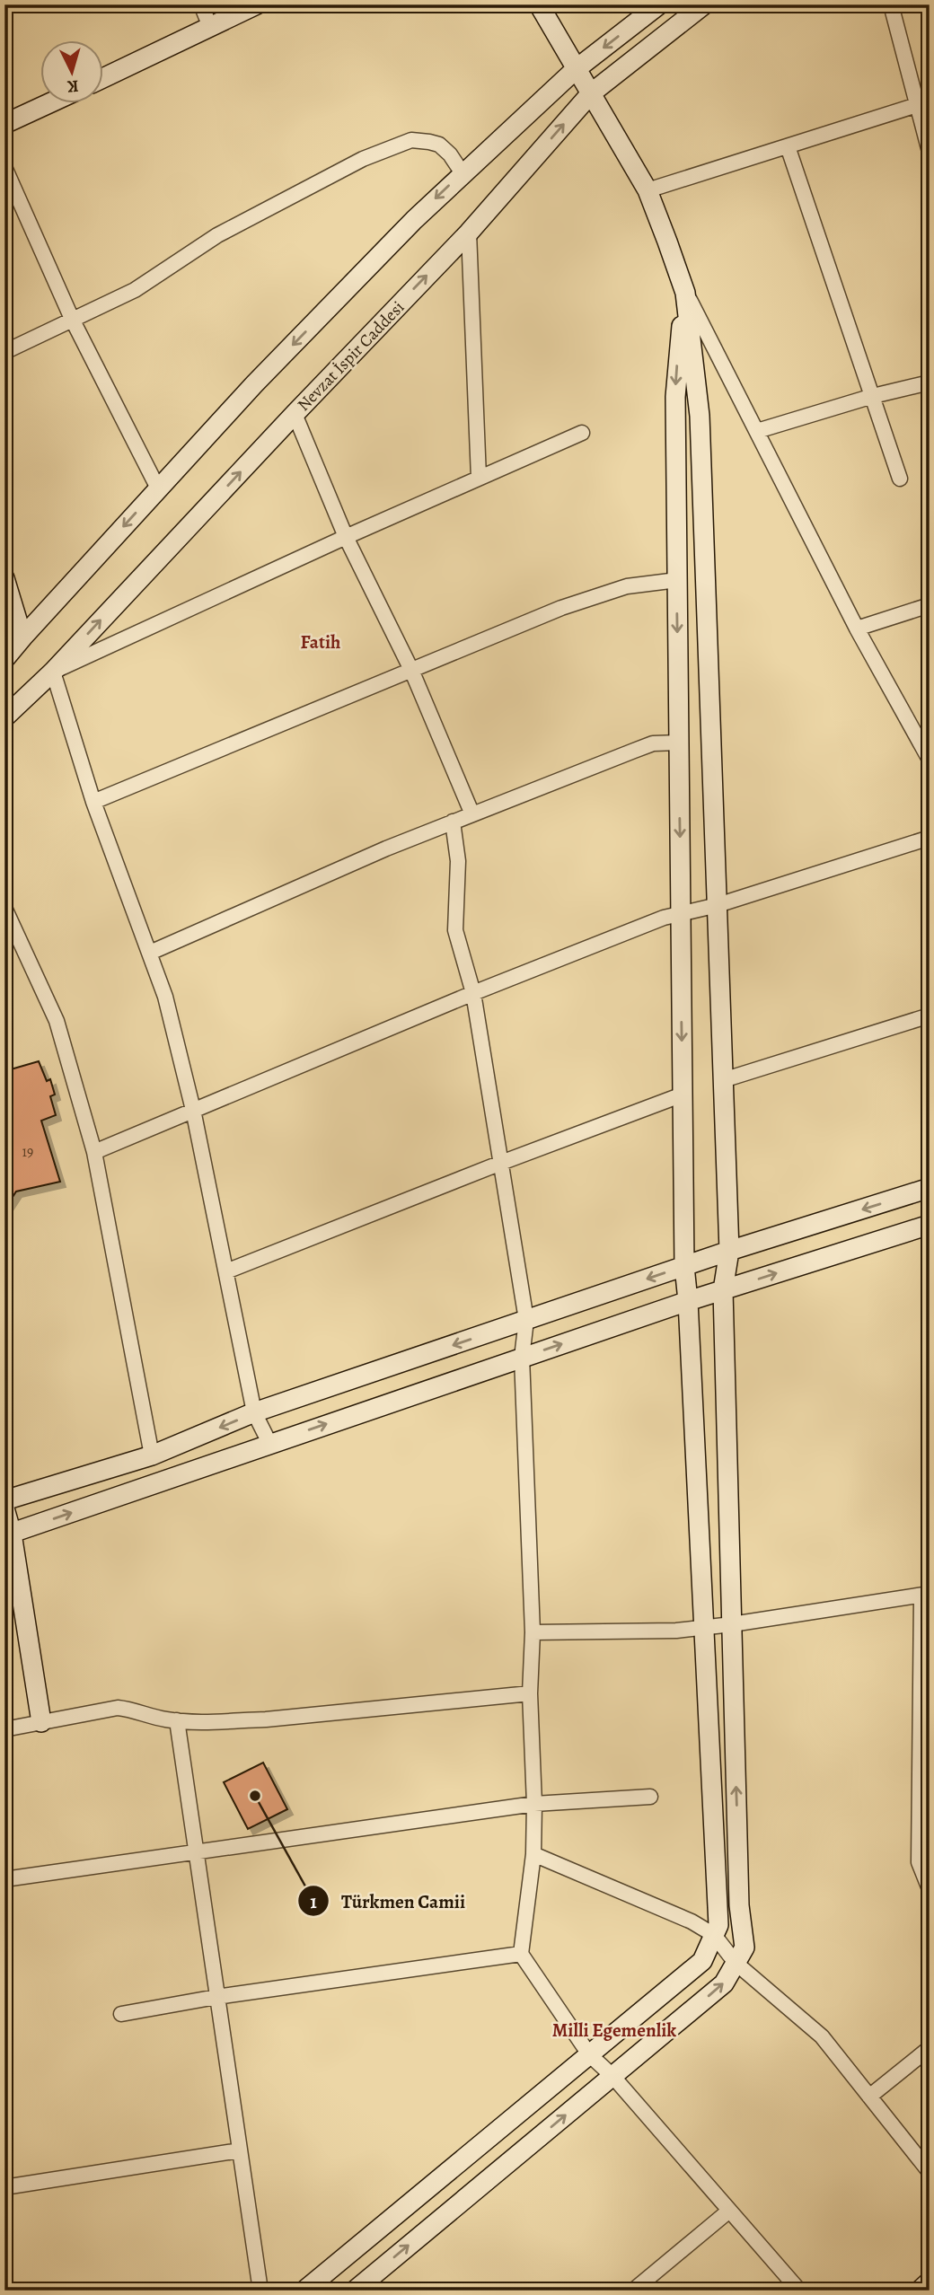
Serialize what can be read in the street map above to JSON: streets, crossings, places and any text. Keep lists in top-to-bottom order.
{
  "streets": {
    "main road": ["Nevzat İspir Caddesi"]
  },
  "districts": ["Fatih", "Milli Egemenlik"],
  "places": ["Türkmen Camii"],
  "house_numbers": ["19"],
  "north": "bottom"
}
